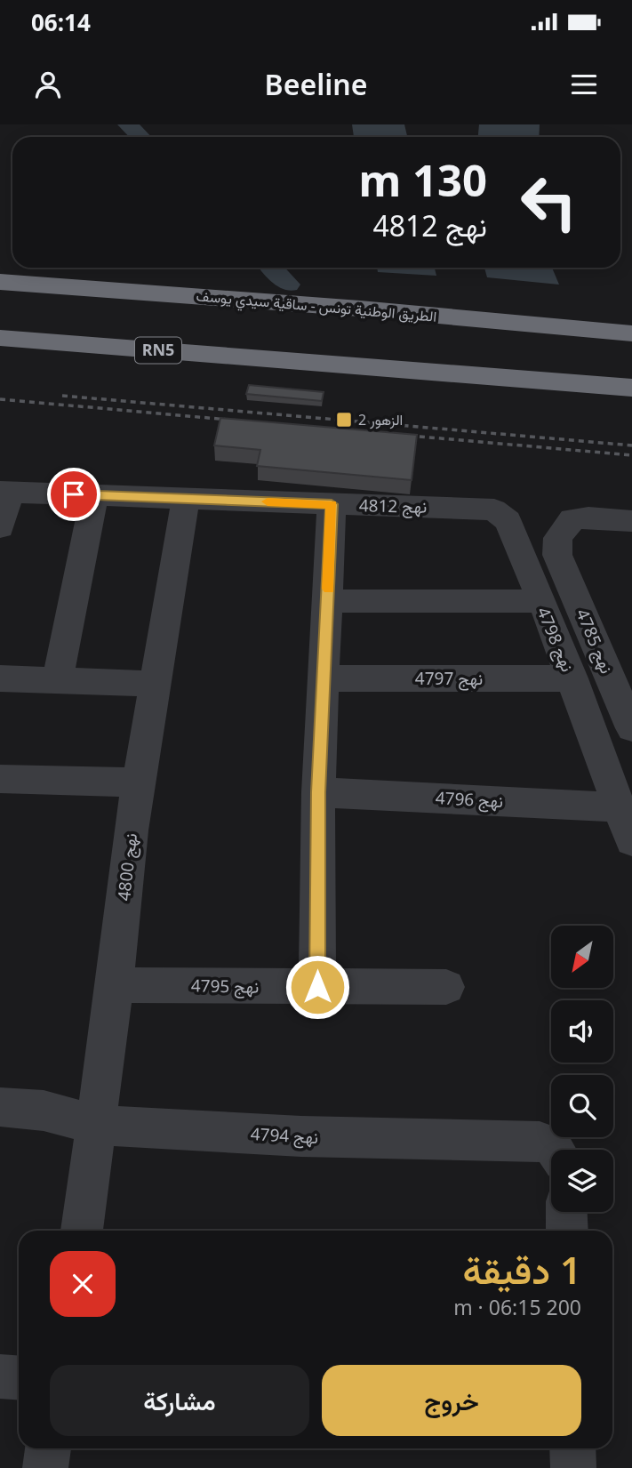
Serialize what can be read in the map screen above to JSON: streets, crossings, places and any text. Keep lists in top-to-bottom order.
{
  "streets": {
    "highway": ["الطريق الوطنية تونس - ساقية سيدي يوسف", "RN5"],
    "street": [
      "نهج 4812",
      "نهج 4798",
      "نهج 4785",
      "نهج 4797",
      "نهج 4796",
      "نهج 4800",
      "نهج 4795",
      "نهج 4794"
    ]
  },
  "crossings": [
    ["نهج 4812", "نهج 4798"],
    ["نهج 4812", "نهج 4800"],
    ["نهج 4798", "نهج 4797"],
    ["نهج 4798", "نهج 4796"],
    ["نهج 4800", "نهج 4795"],
    ["نهج 4800", "نهج 4794"]
  ],
  "places": {
    "transit": ["الزهور 2"]
  },
  "north": "bottom left",
  "page": {
    "status": "06:14",
    "header": "Beeline",
    "turn": ["130 m", "نهج 4812"],
    "heading": ["1 دقيقة", "200 m · 06:15"],
    "buttons": ["خروج", "مشاركة"]
  }
}
